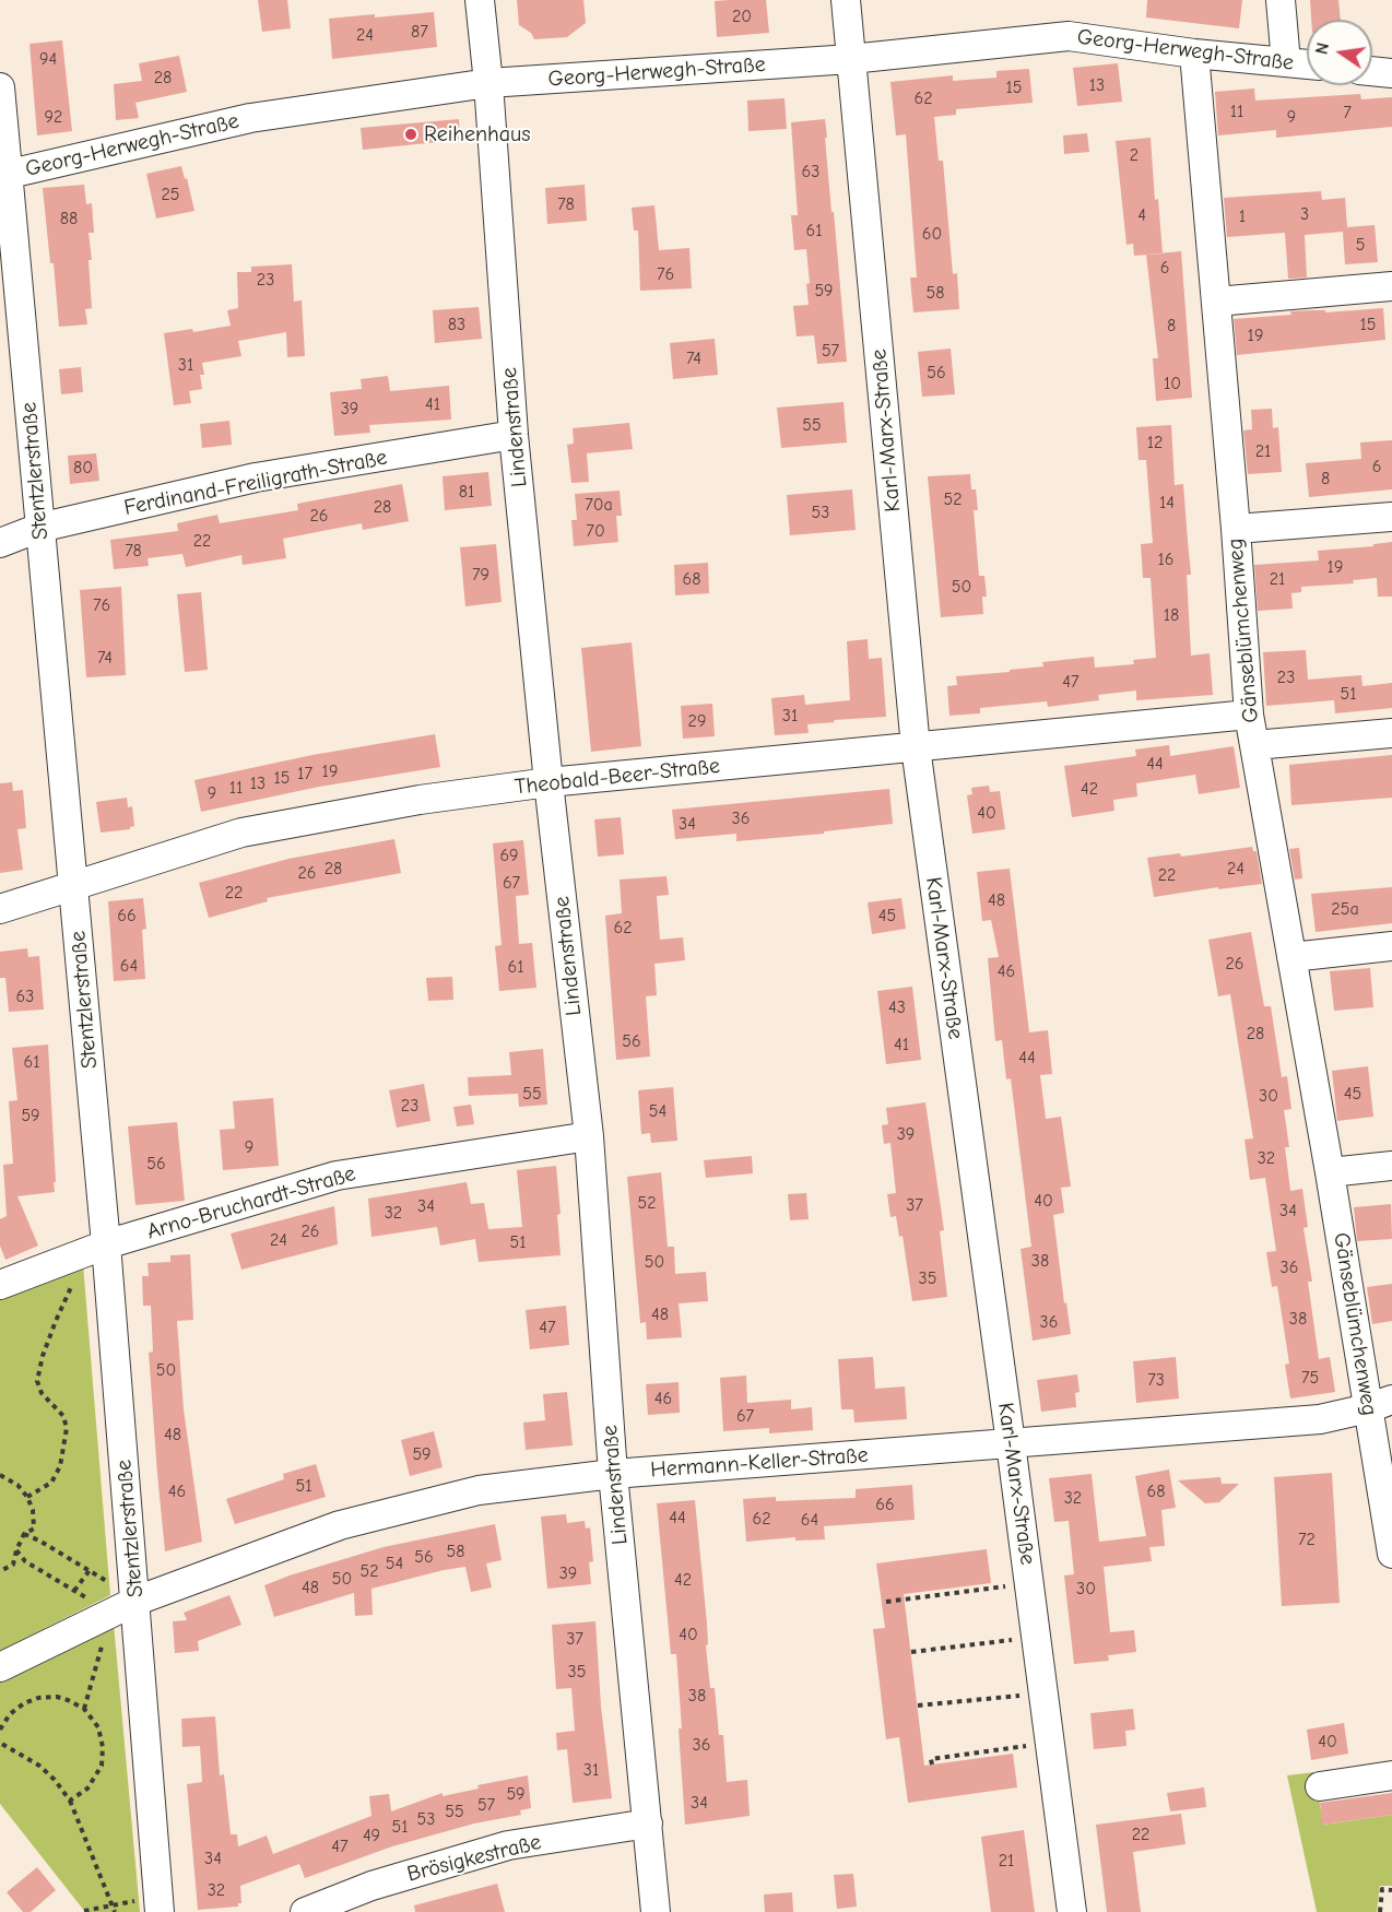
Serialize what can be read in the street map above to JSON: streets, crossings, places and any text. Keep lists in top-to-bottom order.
{
  "streets": {
    "street": [
      "Georg-Herwegh-Straße",
      "Lindenstraße",
      "Karl-Marx-Straße",
      "Stentzlerstraße",
      "Ferdinand-Freiligrath-Straße",
      "Gänseblümchenweg",
      "Theobald-Beer-Straße",
      "Arno-Bruchardt-Straße",
      "Hermann-Keller-Straße",
      "Brösigkestraße"
    ]
  },
  "crossings": [
    ["Georg-Herwegh-Straße", "Lindenstraße"],
    ["Georg-Herwegh-Straße", "Karl-Marx-Straße"],
    ["Georg-Herwegh-Straße", "Stentzlerstraße"],
    ["Georg-Herwegh-Straße", "Gänseblümchenweg"],
    ["Lindenstraße", "Ferdinand-Freiligrath-Straße"],
    ["Lindenstraße", "Theobald-Beer-Straße"],
    ["Lindenstraße", "Arno-Bruchardt-Straße"],
    ["Lindenstraße", "Hermann-Keller-Straße"],
    ["Lindenstraße", "Brösigkestraße"],
    ["Karl-Marx-Straße", "Theobald-Beer-Straße"],
    ["Karl-Marx-Straße", "Hermann-Keller-Straße"],
    ["Stentzlerstraße", "Ferdinand-Freiligrath-Straße"],
    ["Stentzlerstraße", "Theobald-Beer-Straße"],
    ["Stentzlerstraße", "Arno-Bruchardt-Straße"],
    ["Stentzlerstraße", "Hermann-Keller-Straße"],
    ["Gänseblümchenweg", "Theobald-Beer-Straße"],
    ["Gänseblümchenweg", "Hermann-Keller-Straße"]
  ],
  "places": ["Reihenhaus"],
  "house_numbers": [
    "20",
    "87",
    "24",
    "94",
    "28",
    "13",
    "15",
    "62",
    "11",
    "7",
    "92",
    "9",
    "2",
    "63",
    "25",
    "78",
    "3",
    "4",
    "1",
    "88",
    "61",
    "60",
    "5",
    "6",
    "76",
    "23",
    "59",
    "58",
    "83",
    "15",
    "8",
    "19",
    "57",
    "74",
    "31",
    "56",
    "10",
    "41",
    "39",
    "55",
    "12",
    "21",
    "6",
    "80",
    "8",
    "81",
    "52",
    "14",
    "70a",
    "28",
    "53",
    "26",
    "70",
    "22",
    "78",
    "16",
    "19",
    "79",
    "68",
    "21",
    "50",
    "76",
    "18",
    "74",
    "23",
    "47",
    "51",
    "31",
    "29",
    "44",
    "19",
    "17",
    "15",
    "13",
    "11",
    "42",
    "9",
    "40",
    "36",
    "34",
    "69",
    "28",
    "24",
    "26",
    "22",
    "67",
    "22",
    "48",
    "25a",
    "66",
    "45",
    "62",
    "26",
    "64",
    "61",
    "46",
    "63",
    "43",
    "28",
    "56",
    "41",
    "44",
    "61",
    "55",
    "45",
    "30",
    "23",
    "54",
    "59",
    "39",
    "9",
    "32",
    "56",
    "40",
    "52",
    "37",
    "34",
    "34",
    "32",
    "26",
    "24",
    "51",
    "38",
    "50",
    "36",
    "35",
    "48",
    "38",
    "36",
    "47",
    "50",
    "75",
    "73",
    "46",
    "67",
    "48",
    "59",
    "51",
    "46",
    "68",
    "32",
    "66",
    "44",
    "62",
    "64",
    "72",
    "58",
    "56",
    "54",
    "52",
    "39",
    "50",
    "42",
    "48",
    "30",
    "40",
    "37",
    "35",
    "38",
    "40",
    "36",
    "31",
    "59",
    "34",
    "57",
    "55",
    "53",
    "51",
    "22",
    "49",
    "47",
    "34",
    "21",
    "32"
  ],
  "north": "left"
}
